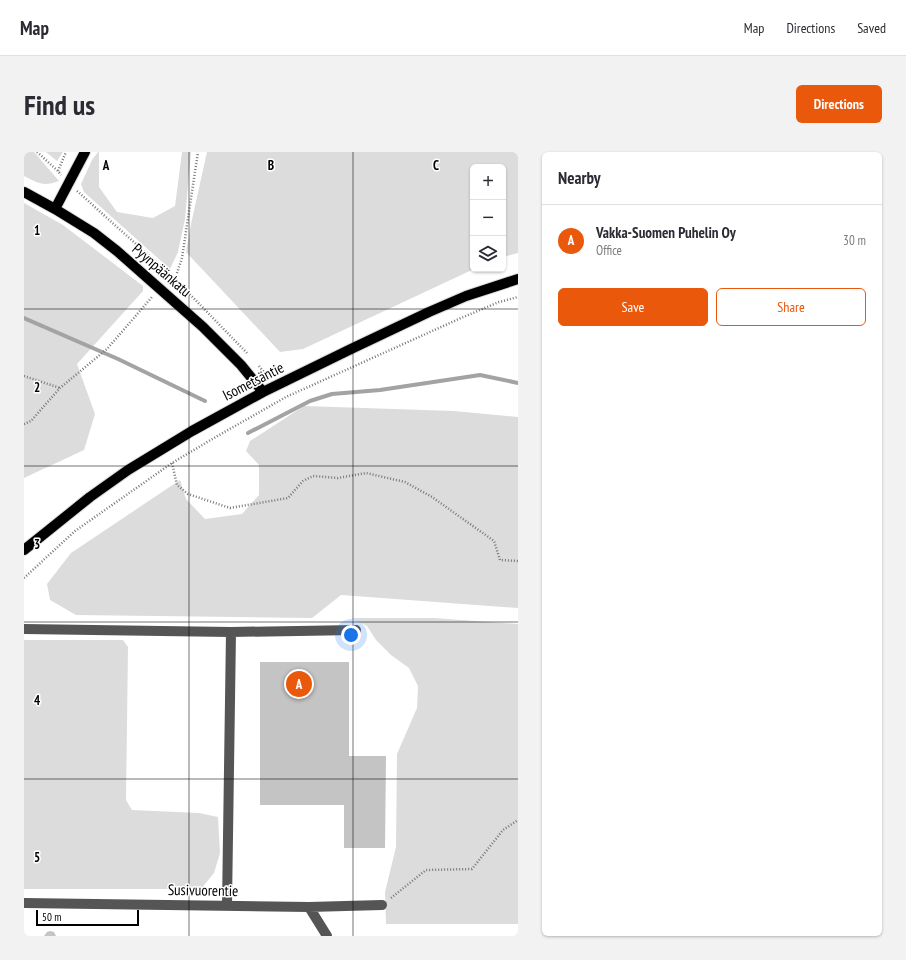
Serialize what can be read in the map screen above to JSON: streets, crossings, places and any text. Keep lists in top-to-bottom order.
{
  "streets": {
    "main road": ["Pyynpäänkatu", "Isometsäntie"],
    "street": ["Susivuorentie"]
  },
  "crossings": [
    ["Pyynpäänkatu", "Isometsäntie"]
  ],
  "scale_bar": "50 m",
  "page": {
    "header": "Map",
    "nav": ["Map", "Directions", "Saved"],
    "buttons": [
      "Directions",
      ["Save", "Share"]
    ],
    "title": "Find us",
    "heading": "Nearby",
    "map_buttons": ["+", "−"],
    "list": [
      {
        "mark": "A",
        "name": "Vakka-Suomen Puhelin Oy",
        "note": "Office",
        "value": "30 m"
      }
    ],
    "pins": "A",
    "scale": "50 m"
  },
  "grid": {
    "columns": ["A", "B", "C"],
    "rows": [
      "1",
      "2",
      "3",
      "4",
      "5"
    ]
  }
}
